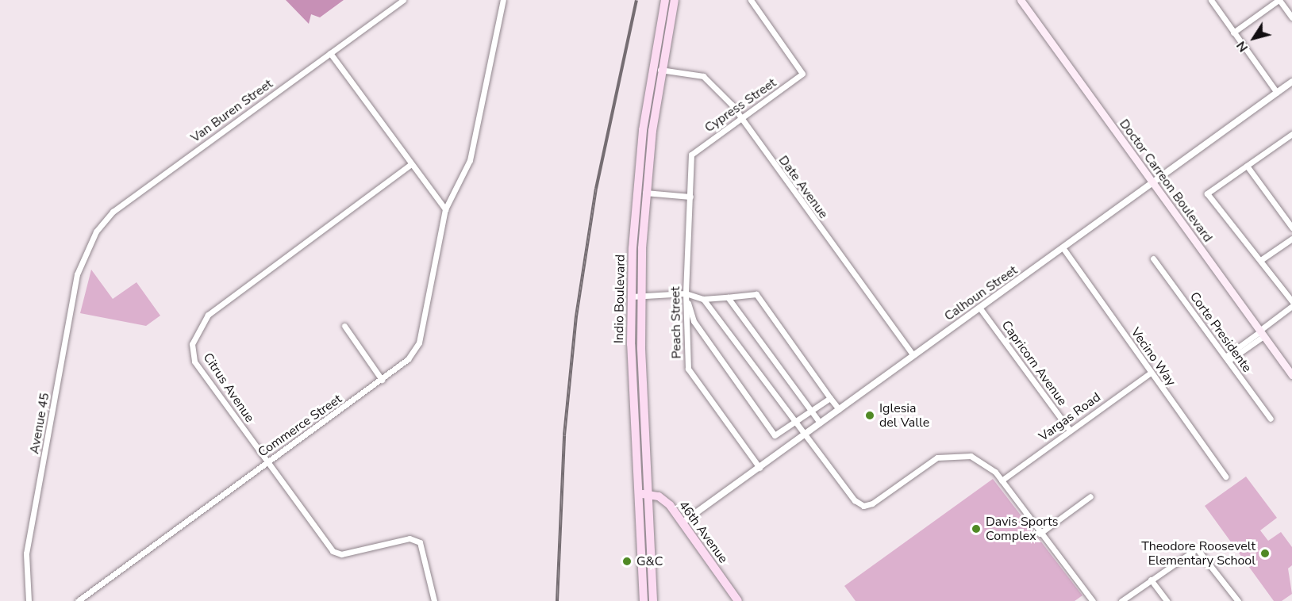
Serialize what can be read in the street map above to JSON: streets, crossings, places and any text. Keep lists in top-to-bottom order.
{
  "streets": {
    "main road": ["Doctor Carreon Boulevard", "Indio Boulevard", "46th Avenue"],
    "street": [
      "Cypress Street",
      "Van Buren Street",
      "Date Avenue",
      "Calhoun Street",
      "Peach Street",
      "Corte Presidente",
      "Vecino Way",
      "Capricorn Avenue",
      "Citrus Avenue",
      "Vargas Road",
      "Avenue 45",
      "Commerce Street"
    ]
  },
  "crossings": [
    ["Cypress Street", "Date Avenue"],
    ["Cypress Street", "Peach Street"],
    ["Van Buren Street", "Avenue 45"],
    ["Doctor Carreon Boulevard", "Calhoun Street"],
    ["Date Avenue", "Calhoun Street"],
    ["Date Avenue", "Indio Boulevard"],
    ["Calhoun Street", "Peach Street"],
    ["Calhoun Street", "Vecino Way"],
    ["Calhoun Street", "Capricorn Avenue"],
    ["Calhoun Street", "46th Avenue"],
    ["Indio Boulevard", "46th Avenue"],
    ["Vecino Way", "Vargas Road"],
    ["Capricorn Avenue", "Vargas Road"],
    ["Citrus Avenue", "Commerce Street"]
  ],
  "places": [
    "Iglesia del Valle",
    "Davis Sports Complex",
    "Theodore Roosevelt Elementary School",
    "G&C"
  ],
  "north": "bottom left"
}
